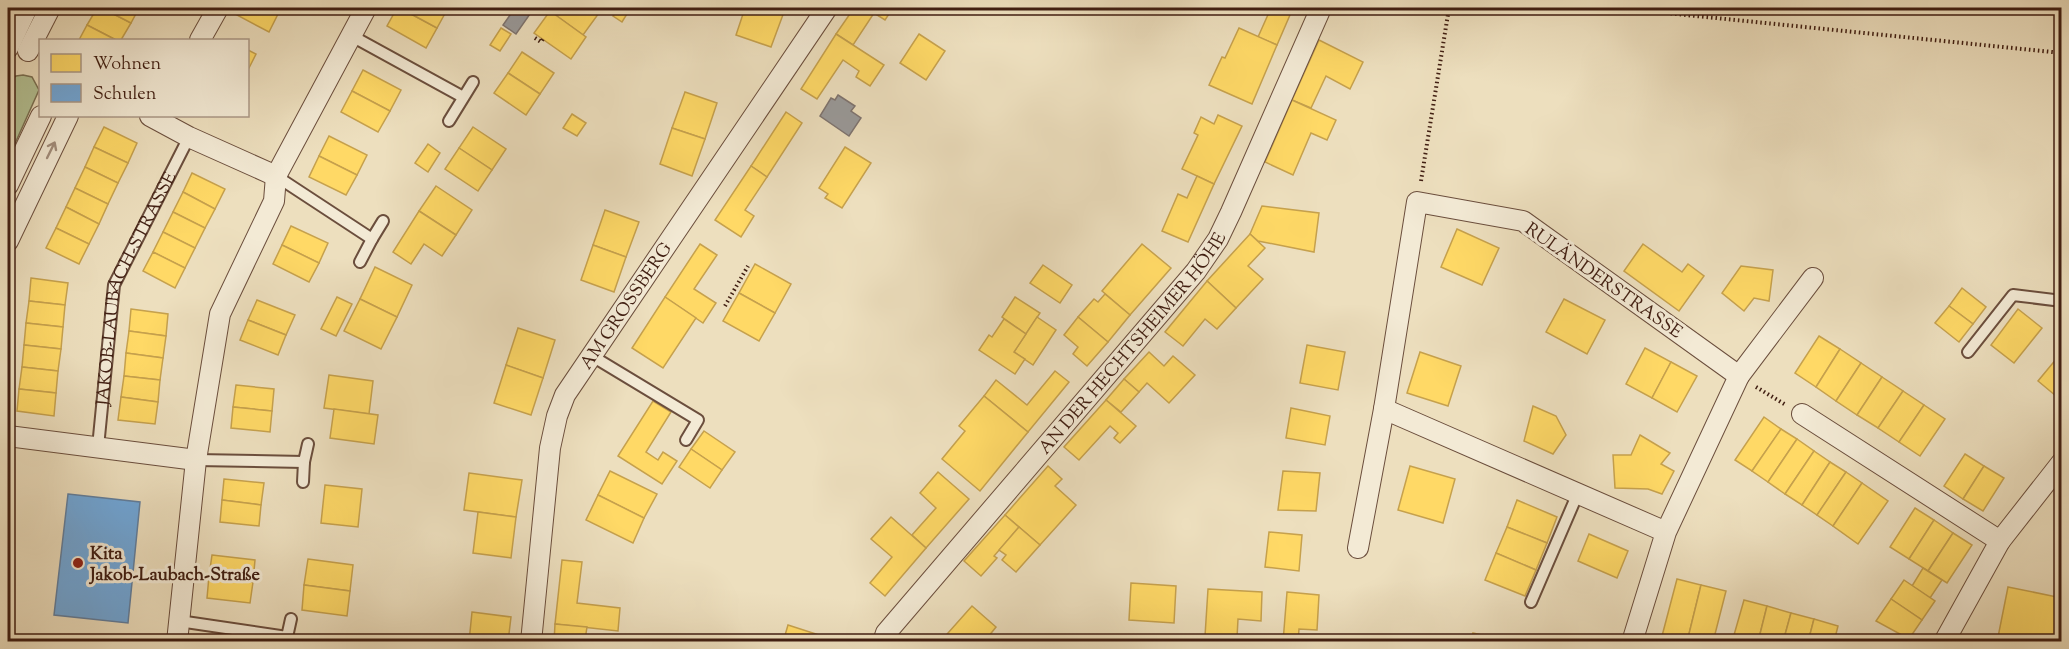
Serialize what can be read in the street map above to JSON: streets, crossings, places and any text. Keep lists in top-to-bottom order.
{
  "streets": {
    "street": ["RULÄNDERSTRASSE", "AM GROSSBERG", "AN DER HECHTSHEIMER HÖHE"],
    "lane": ["JAKOB-LAUBACH-STRASSE"]
  },
  "places": ["Kita Jakob-Laubach-Straße"],
  "legend": ["Wohnen", "Schulen"]
}
